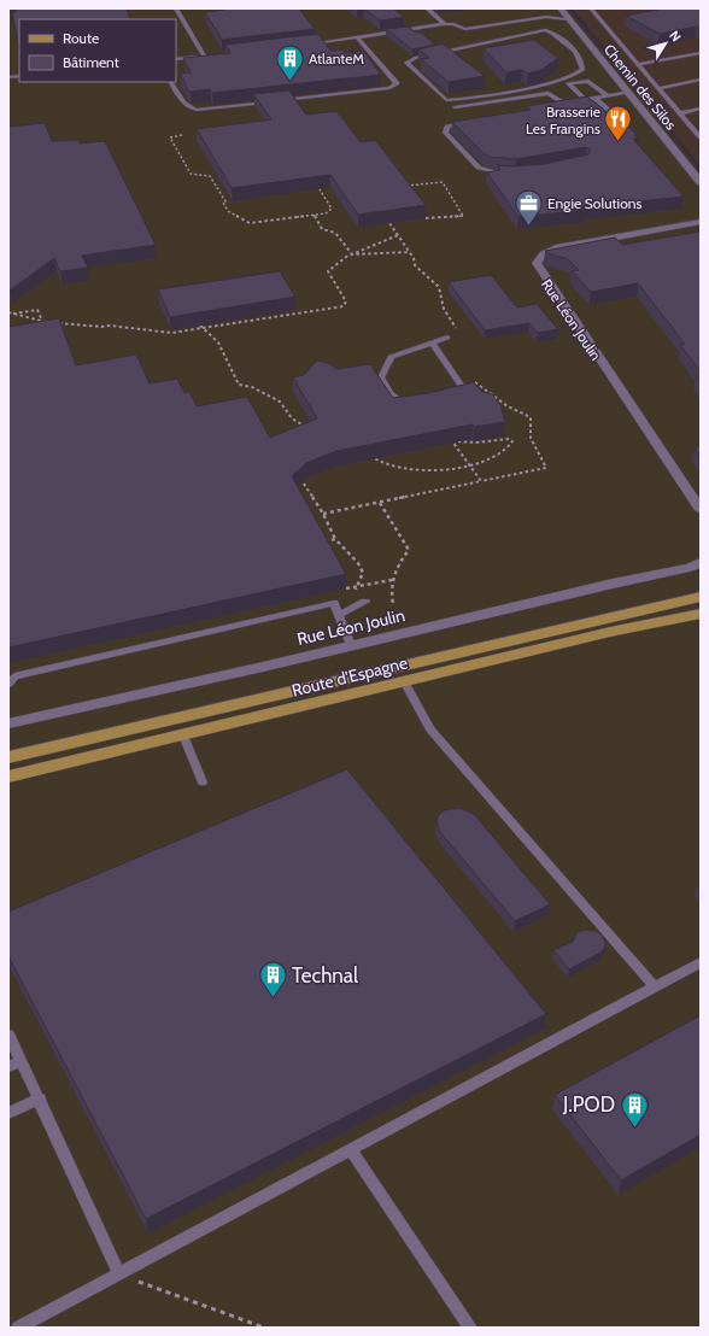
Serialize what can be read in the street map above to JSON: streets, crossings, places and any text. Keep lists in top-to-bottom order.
{
  "streets": {
    "main road": ["Route d'Espagne"],
    "street": ["Chemin des Silos", "Rue Léon Joulin"]
  },
  "places": {
    "building": ["AtlanteM", "Technal", "J.POD"],
    "restaurant": ["Brasserie Les Frangins"],
    "office": ["Engie Solutions"]
  },
  "legend": ["Route", "Bâtiment"],
  "north": "top right"
}
